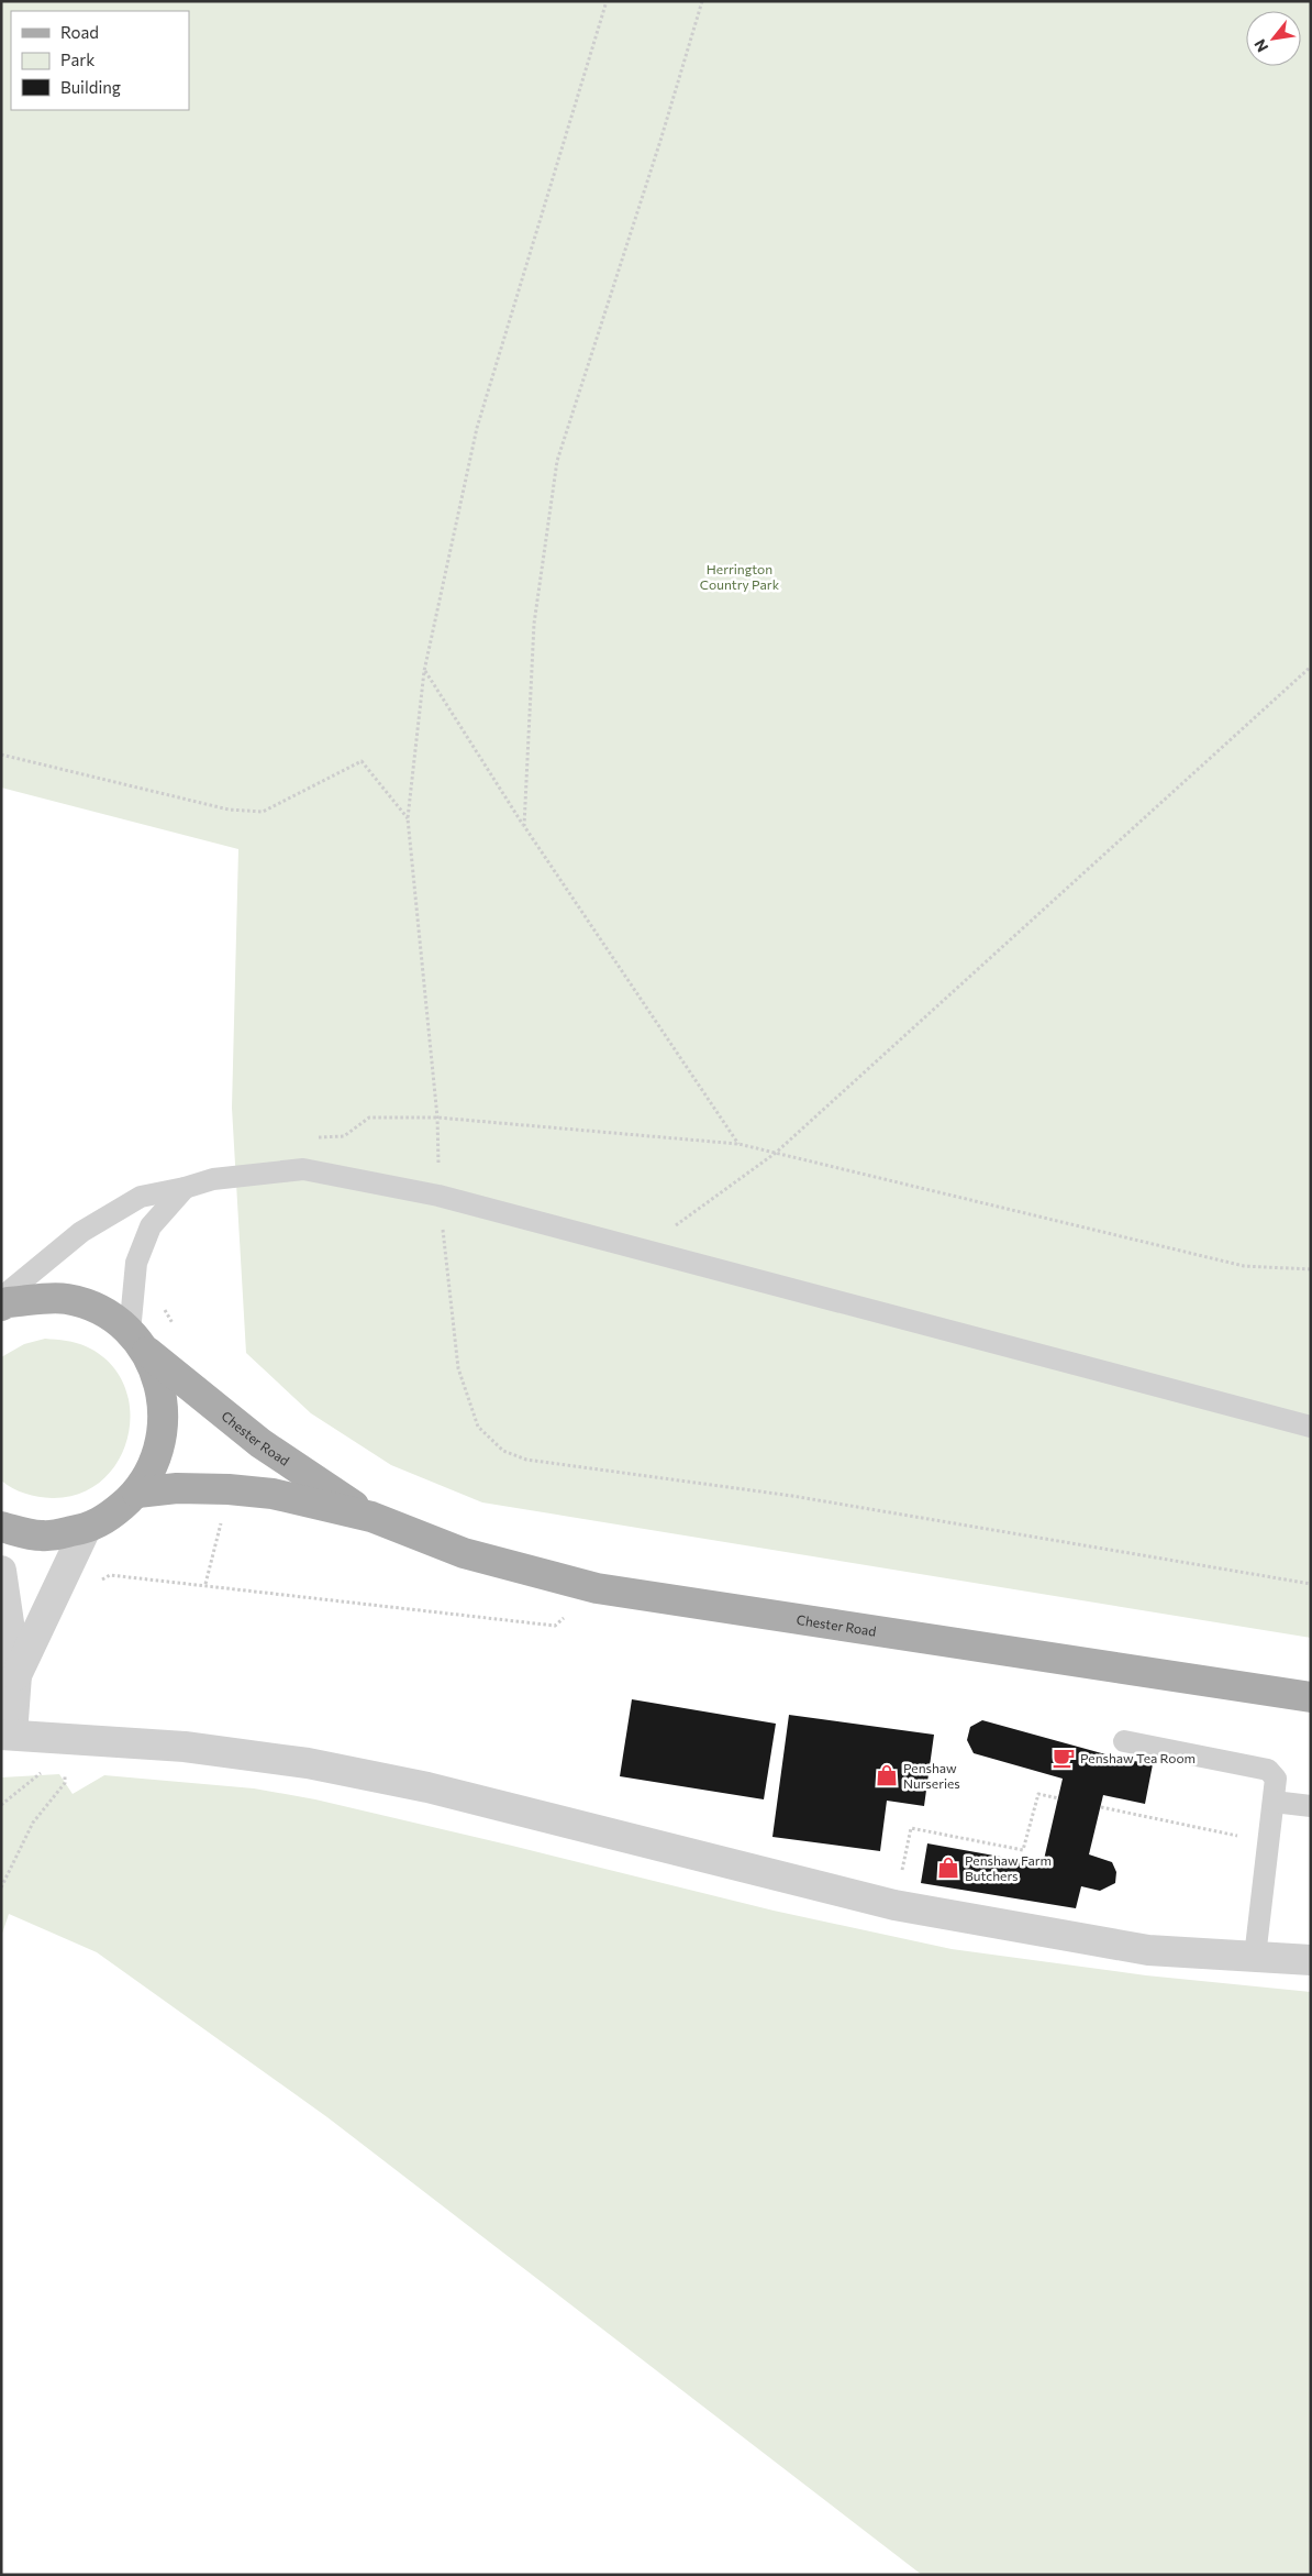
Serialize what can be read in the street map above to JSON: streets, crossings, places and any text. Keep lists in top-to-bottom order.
{
  "streets": {
    "main road": ["Chester Road"]
  },
  "parks": ["Herrington Country Park"],
  "places": {
    "cafe": ["Penshaw Tea Room"],
    "shop": ["Penshaw Nurseries", "Penshaw Farm Butchers"]
  },
  "legend": ["Road", "Park", "Building"],
  "north": "bottom left"
}
